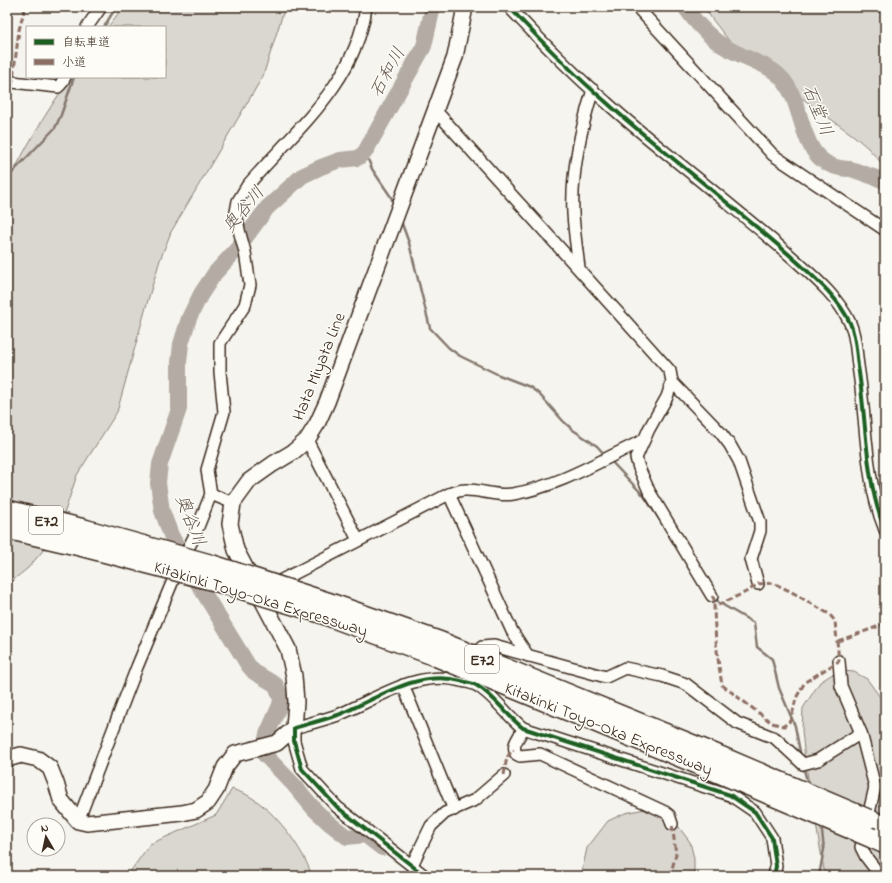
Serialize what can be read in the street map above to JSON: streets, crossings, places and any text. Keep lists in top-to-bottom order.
{
  "streets": {
    "highway": ["E72", "Kitakinki Toyo-Oka Expressway"],
    "main road": ["Hata Miyata Line"]
  },
  "water": ["石和川", "石堂川", "奥谷川"],
  "legend": ["自転車道", "小道"],
  "north": "top"
}
